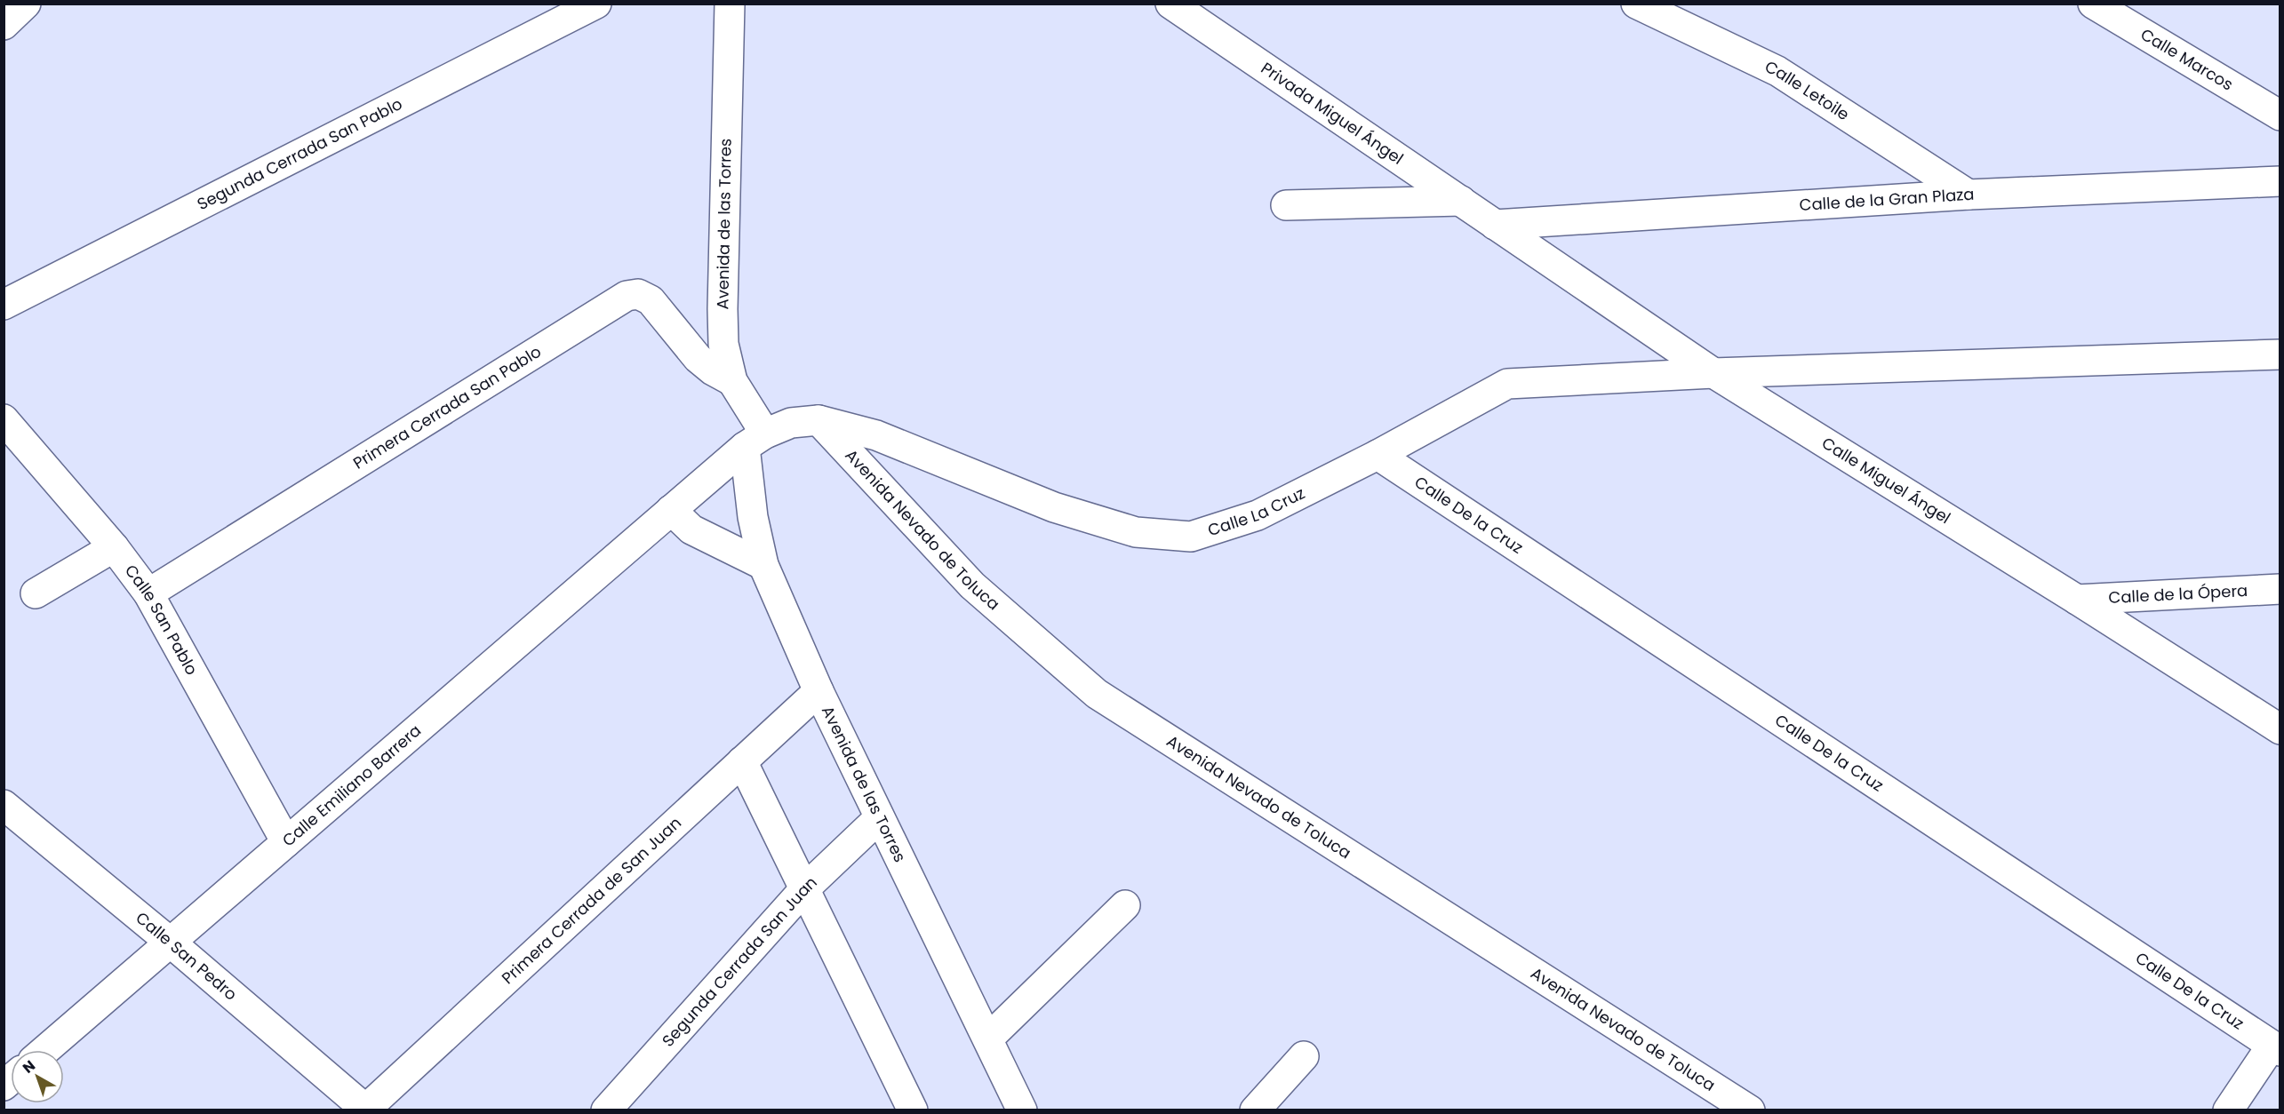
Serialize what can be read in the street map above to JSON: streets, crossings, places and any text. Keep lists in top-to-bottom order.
{
  "streets": {
    "street": [
      "Calle Marcos",
      "Calle Letoile",
      "Privada Miguel Ángel",
      "Segunda Cerrada San Pablo",
      "Calle de la Gran Plaza",
      "Avenida de las Torres",
      "Primera Cerrada San Pablo",
      "Calle Miguel Ángel",
      "Calle La Cruz",
      "Calle De la Cruz",
      "Avenida Nevado de Toluca",
      "Calle de la Ópera",
      "Calle San Pablo",
      "Calle Emiliano Barrera",
      "Primera Cerrada de San Juan",
      "Calle San Pedro",
      "Segunda Cerrada San Juan"
    ]
  },
  "crossings": [
    ["Calle Letoile", "Calle de la Gran Plaza"],
    ["Privada Miguel Ángel", "Calle de la Gran Plaza"],
    ["Privada Miguel Ángel", "Calle Miguel Ángel"],
    ["Calle de la Gran Plaza", "Calle Miguel Ángel"],
    ["Avenida de las Torres", "Primera Cerrada San Pablo"],
    ["Avenida de las Torres", "Calle La Cruz"],
    ["Avenida de las Torres", "Avenida Nevado de Toluca"],
    ["Avenida de las Torres", "Primera Cerrada de San Juan"],
    ["Avenida de las Torres", "Segunda Cerrada San Juan"],
    ["Primera Cerrada San Pablo", "Calle San Pablo"],
    ["Calle Miguel Ángel", "Calle La Cruz"],
    ["Calle Miguel Ángel", "Calle de la Ópera"],
    ["Calle La Cruz", "Calle De la Cruz"],
    ["Calle La Cruz", "Avenida Nevado de Toluca"],
    ["Calle San Pablo", "Calle Emiliano Barrera"],
    ["Calle Emiliano Barrera", "Calle San Pedro"],
    ["Primera Cerrada de San Juan", "Calle San Pedro"]
  ],
  "north": "top left"
}
